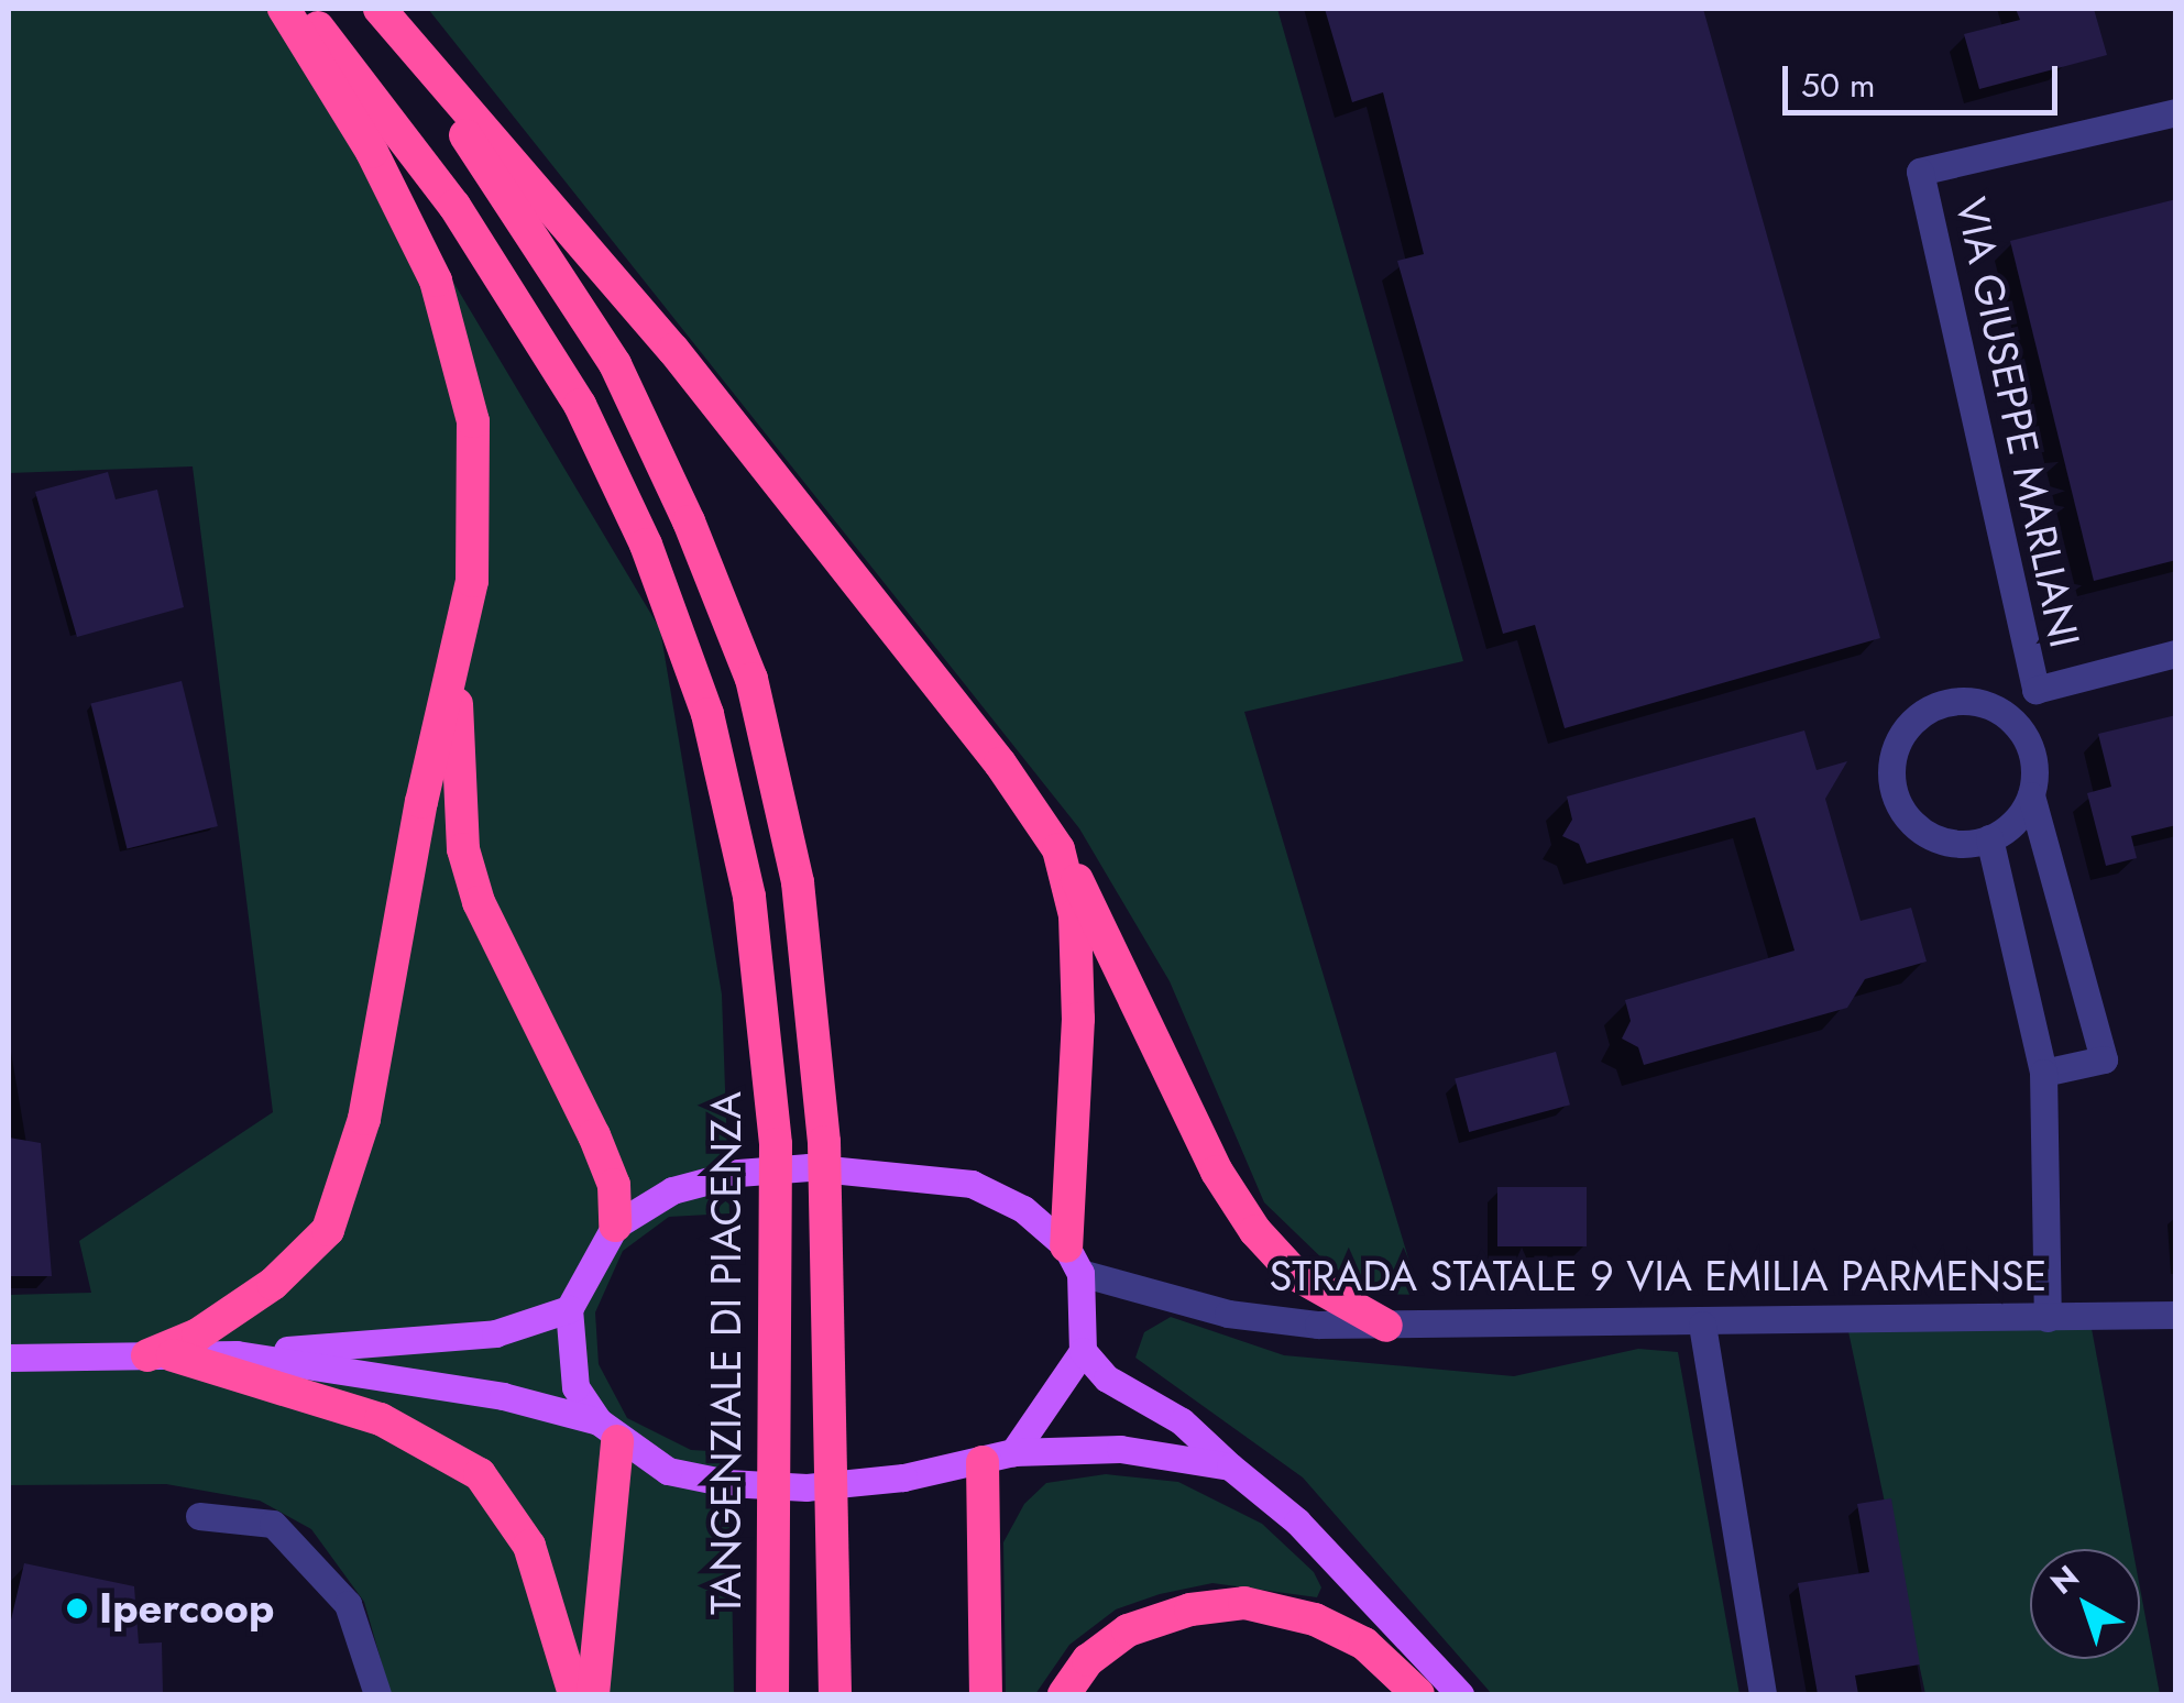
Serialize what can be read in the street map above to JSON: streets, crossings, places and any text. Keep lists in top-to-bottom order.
{
  "streets": {
    "highway": ["TANGENZIALE DI PIACENZA"],
    "main road": ["STRADA STATALE 9 VIA EMILIA PARMENSE"],
    "street": ["VIA GIUSEPPE MARLIANI"]
  },
  "places": ["Ipercoop"],
  "scale_bar": "50 m",
  "north": "top left"
}
